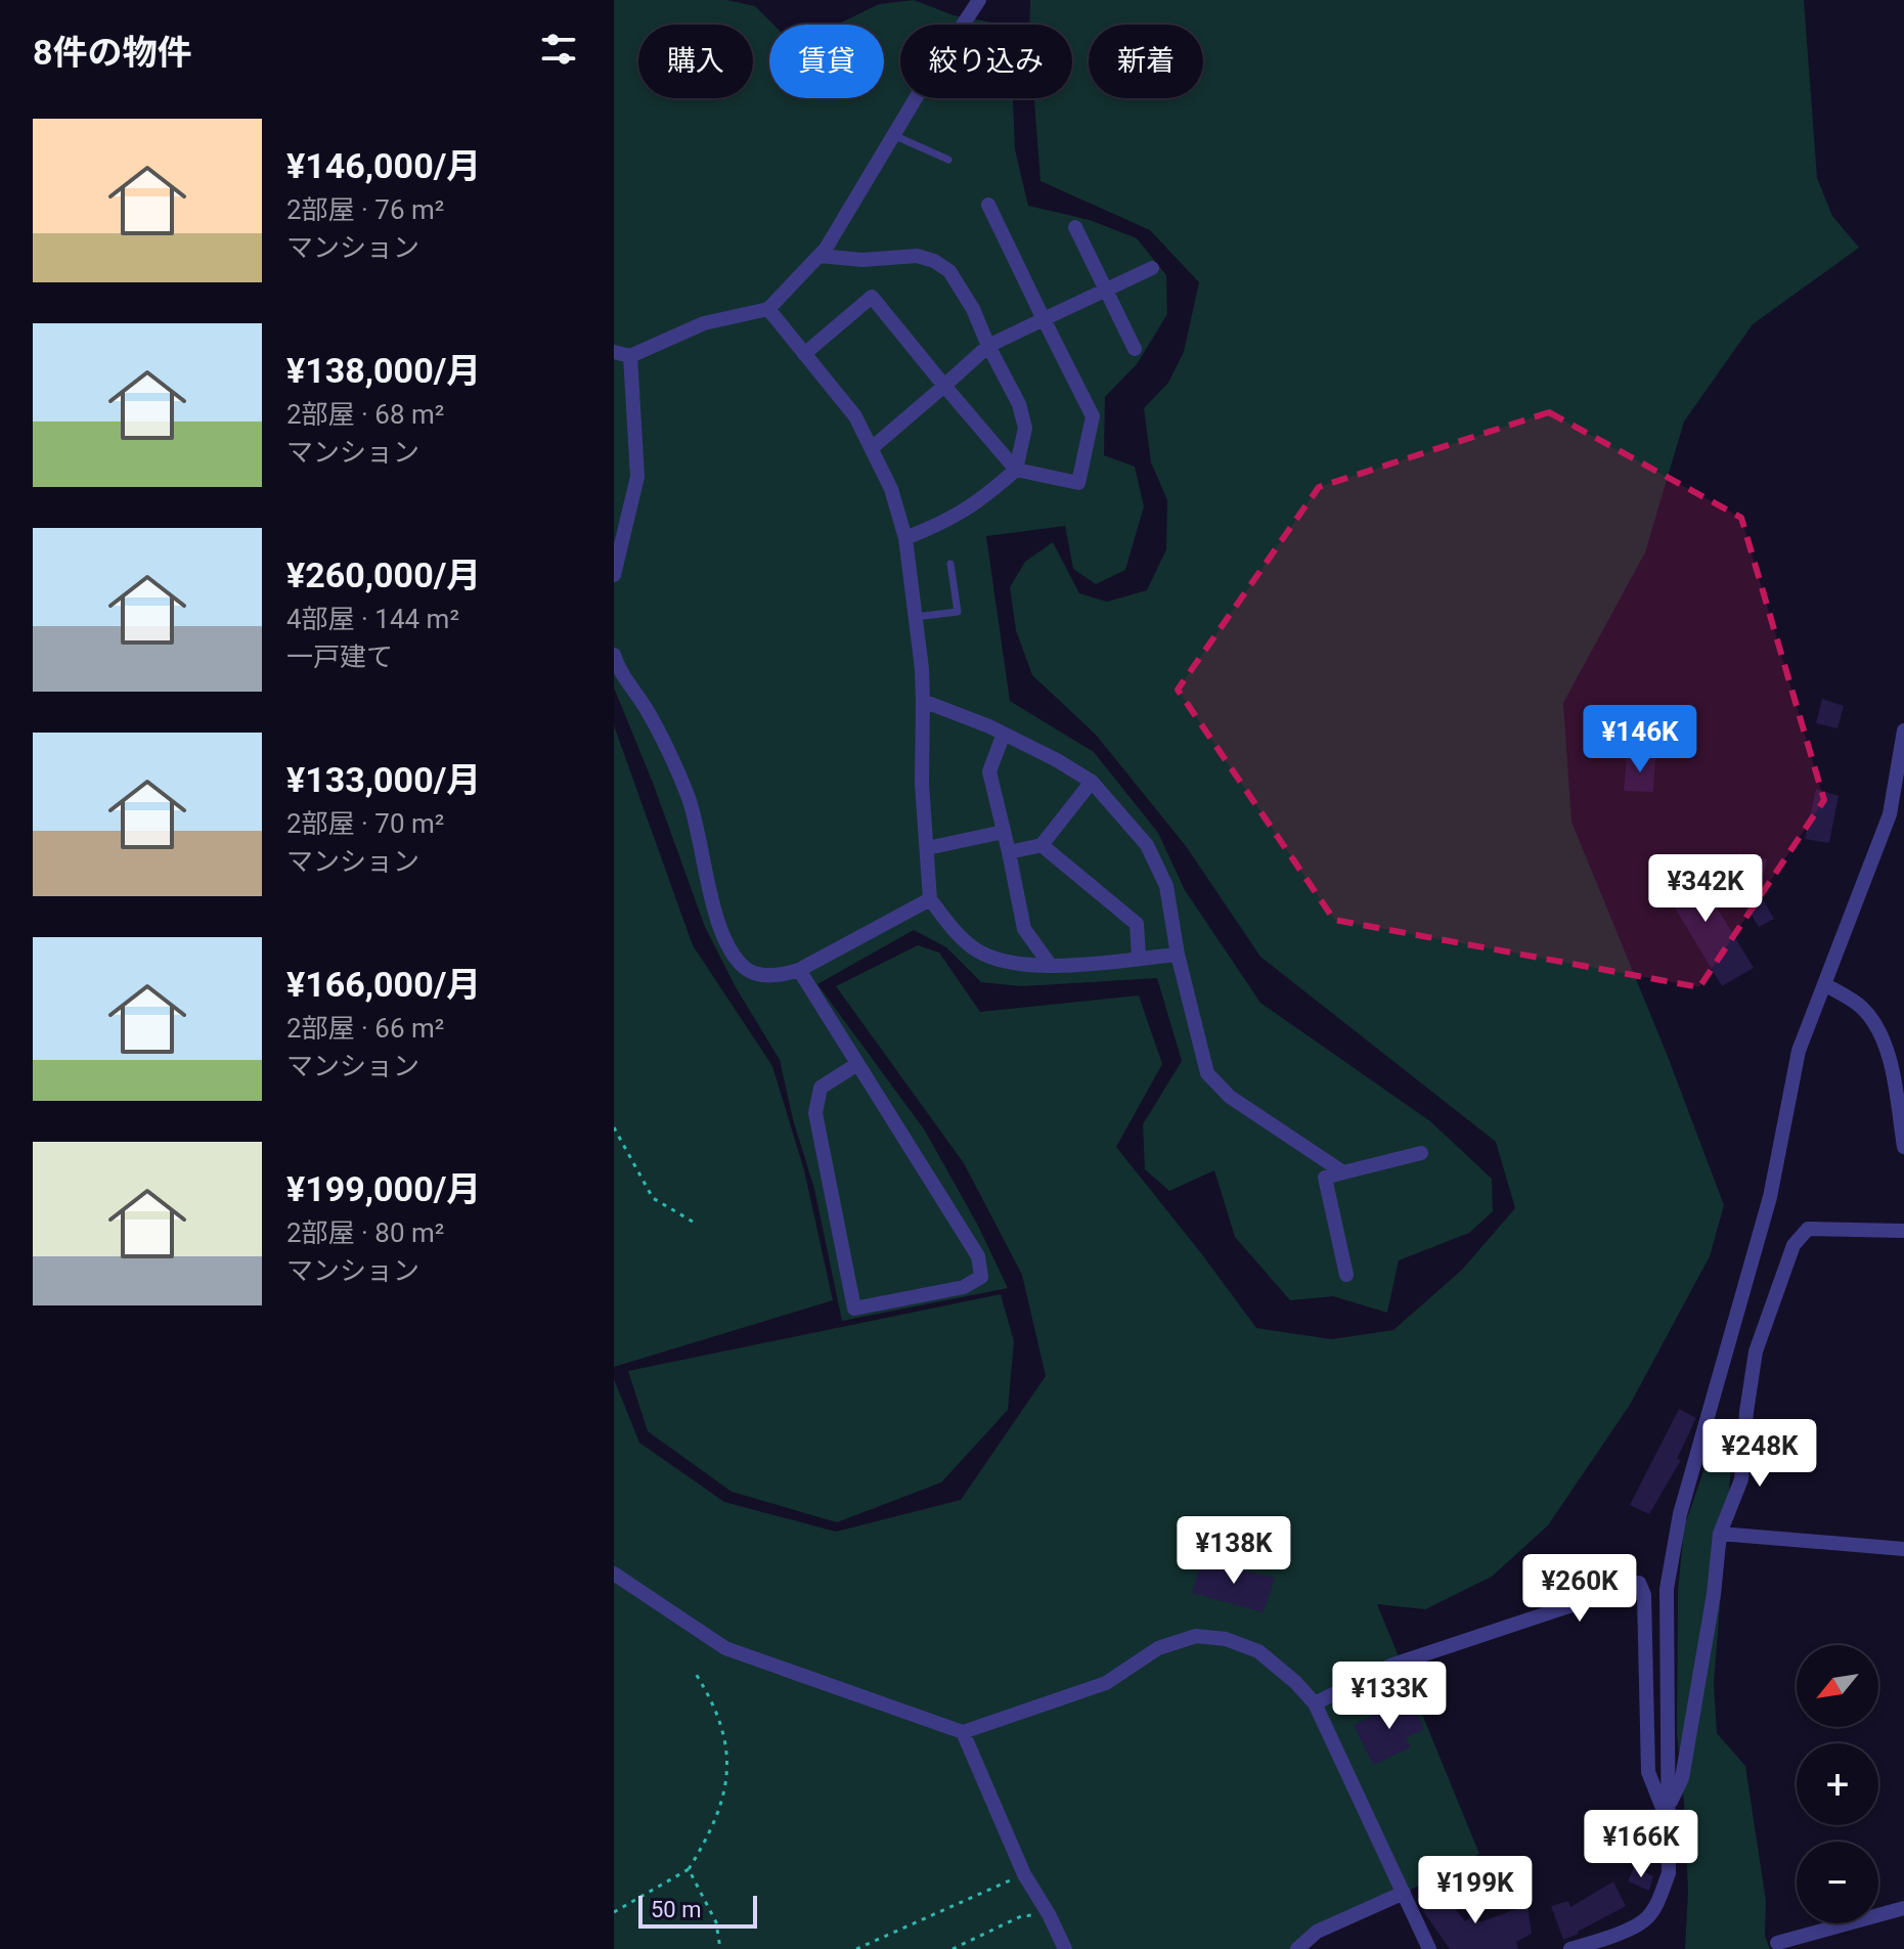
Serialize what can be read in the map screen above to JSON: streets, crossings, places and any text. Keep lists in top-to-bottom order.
{
  "scale_bar": "50 m",
  "north": "bottom left",
  "page": {
    "heading": "8件の物件",
    "chip": [
      "購入",
      "賃貸",
      "絞り込み",
      "新着"
    ],
    "list": [
      {
        "name": "¥146,000/月",
        "note": "2部屋 · 76 m² · マンション"
      },
      {
        "name": "¥138,000/月",
        "note": "2部屋 · 68 m² · マンション"
      },
      {
        "name": "¥260,000/月",
        "note": "4部屋 · 144 m² · 一戸建て"
      },
      {
        "name": "¥133,000/月",
        "note": "2部屋 · 70 m² · マンション"
      },
      {
        "name": "¥166,000/月",
        "note": "2部屋 · 66 m² · マンション"
      },
      {
        "name": "¥199,000/月",
        "note": "2部屋 · 80 m² · マンション"
      }
    ],
    "price": [
      "¥146K",
      "¥342K",
      "¥248K",
      "¥138K",
      "¥260K",
      "¥133K",
      "¥166K",
      "¥199K"
    ],
    "map_buttons": ["+", "−"],
    "scale": "50 m"
  }
}
